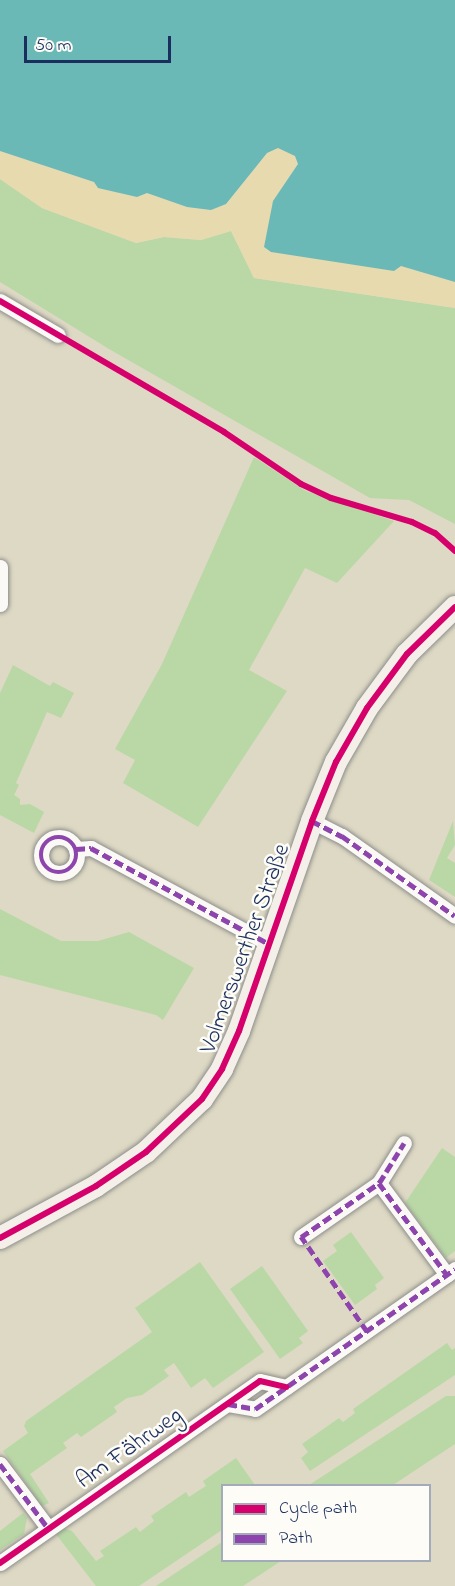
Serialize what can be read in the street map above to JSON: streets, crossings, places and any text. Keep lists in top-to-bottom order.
{
  "streets": {
    "street": ["Volmerswerther Straße", "Am Fährweg"]
  },
  "legend": ["Cycle path", "Path"],
  "scale_bar": "50 m"
}
